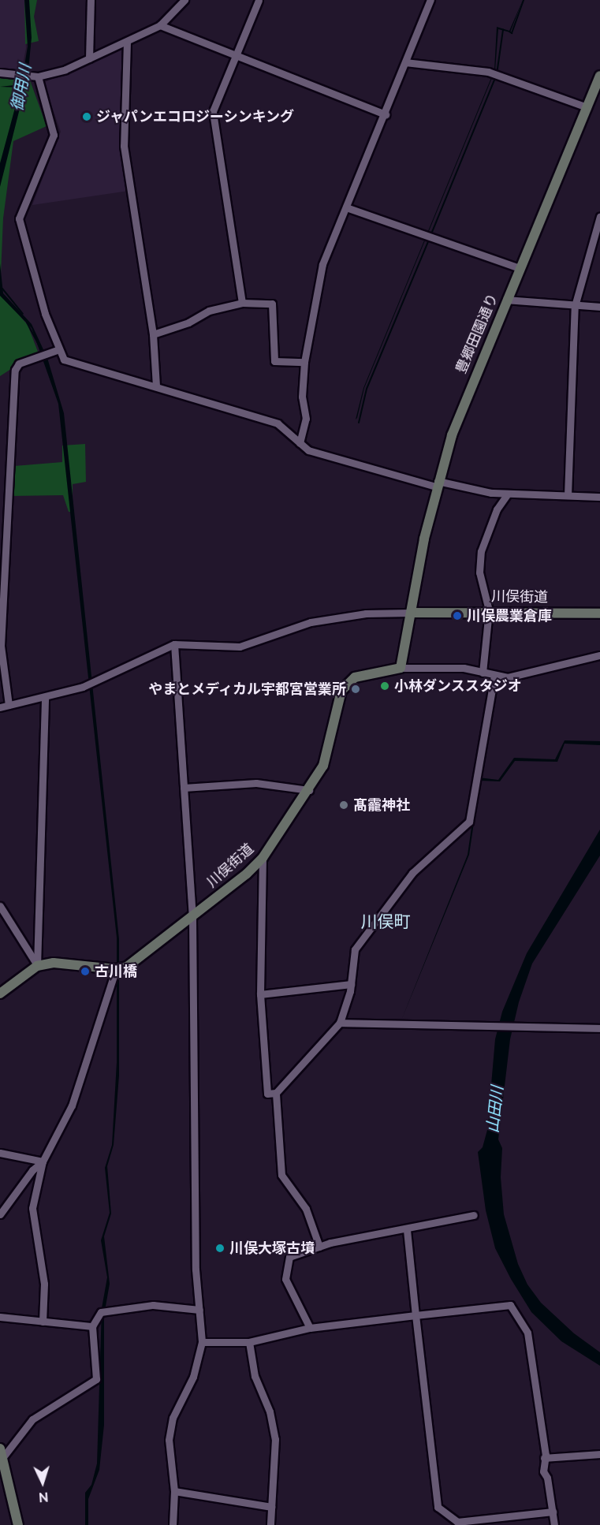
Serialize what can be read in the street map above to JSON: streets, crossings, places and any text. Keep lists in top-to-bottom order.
{
  "streets": {
    "main road": ["豊郷田園通り", "川俣街道"]
  },
  "crossings": [
    ["豊郷田園通り", "川俣街道"]
  ],
  "districts": ["川俣町"],
  "water": ["御用川", "山田川"],
  "places": [
    "ジャパンエコロジーシンキング",
    "川俣農業倉庫",
    "小林ダンススタジオ",
    "やまとメディカル宇都宮営業所",
    "髙靇神社",
    "古川橋",
    "川俣大塚古墳"
  ],
  "north": "bottom"
}
